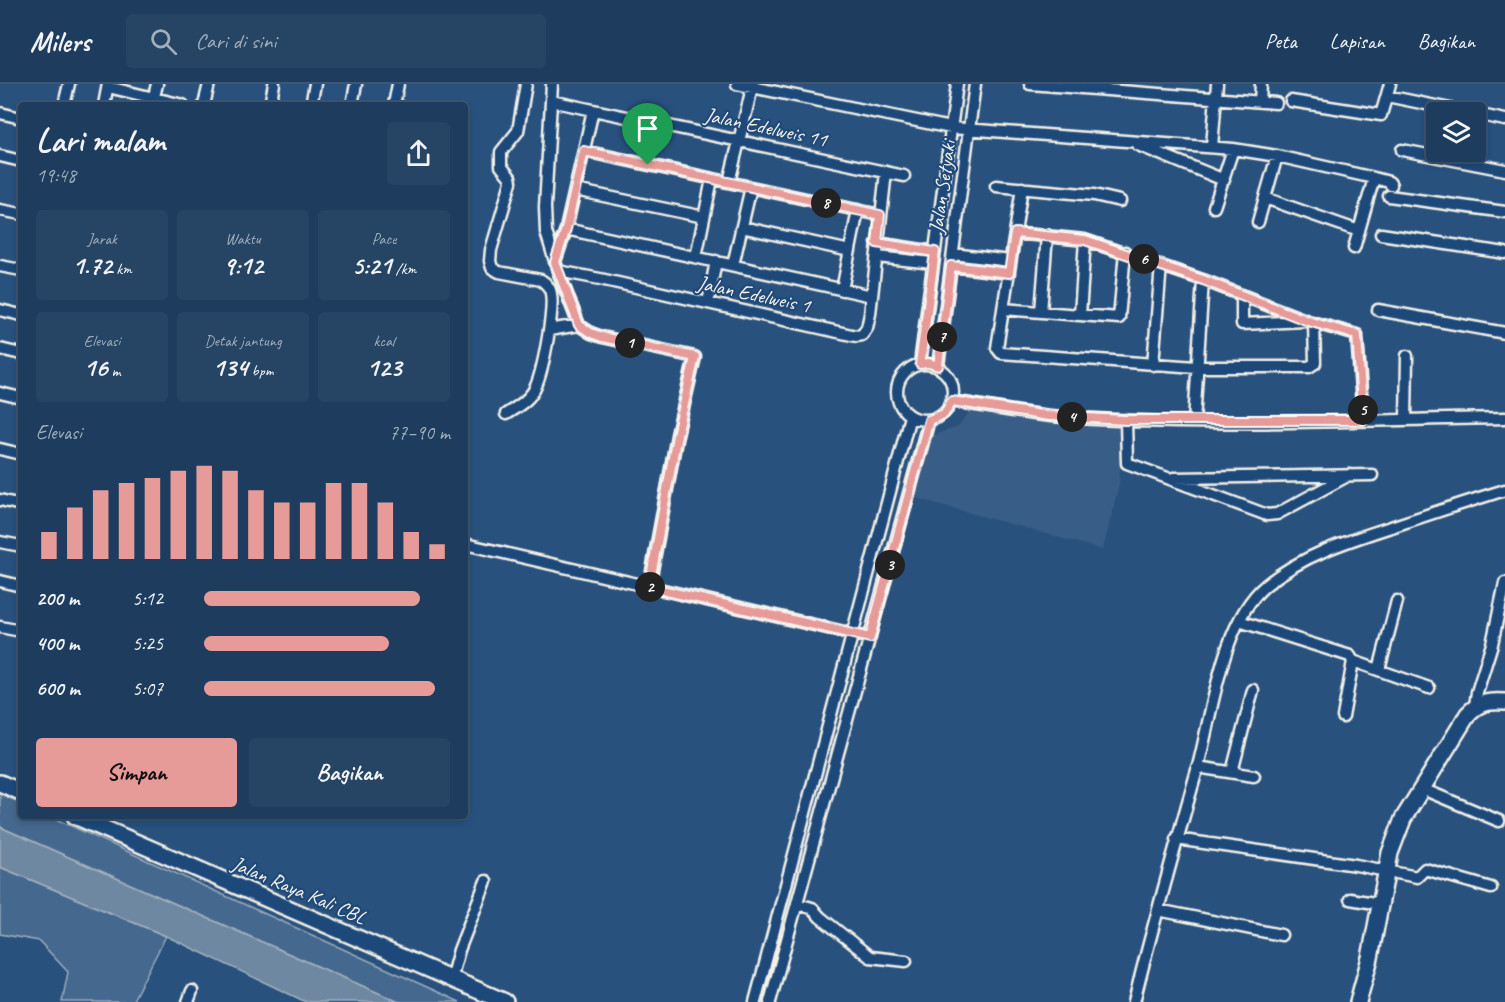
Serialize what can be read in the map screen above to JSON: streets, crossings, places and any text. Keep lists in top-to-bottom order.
{
  "streets": {
    "main road": ["Jalan Raya Kali CBL"],
    "street": ["Jalan Edelweis 11", "Jalan Setyaki", "Jalan Edelweis 1"]
  },
  "crossings": [
    ["Jalan Edelweis 11", "Jalan Edelweis 1"]
  ],
  "page": {
    "header": "Milers",
    "search": "Cari di sini",
    "nav": ["Peta", "Lapisan", "Bagikan"],
    "heading": ["Lari malam", "19:48"],
    "pins": [
      "8",
      "6",
      "7",
      "1",
      "5",
      "4",
      "3",
      "2"
    ],
    "stats": [
      ["Jarak", "1.72 km"],
      ["Waktu", "9:12"],
      ["Pace", "5:21 /km"],
      ["Elevasi", "16 m"],
      ["Detak jantung", "134 bpm"],
      ["kcal", "123"]
    ],
    "chart": ["Elevasi", "77–90 m"],
    "list": [
      {
        "name": "200 m",
        "note": "5:12"
      },
      {
        "name": "400 m",
        "note": "5:25"
      },
      {
        "name": "600 m",
        "note": "5:07"
      }
    ],
    "buttons": ["Simpan", "Bagikan"]
  }
}
